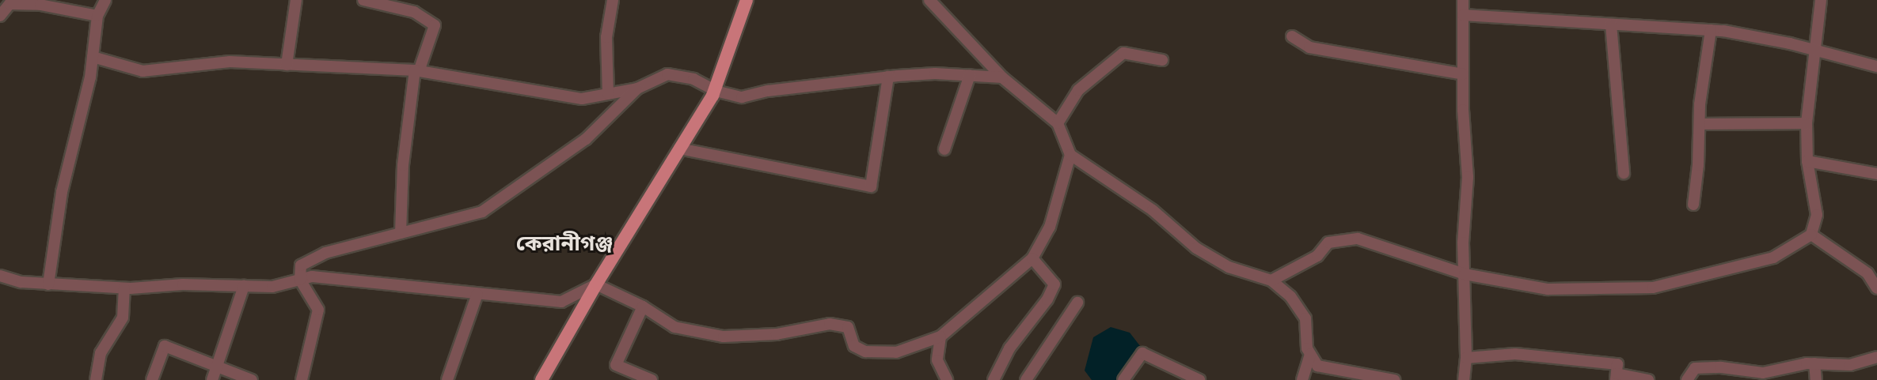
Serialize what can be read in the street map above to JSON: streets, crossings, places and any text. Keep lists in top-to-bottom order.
{
  "districts": ["কেরানীগঞ্জ"]
}
